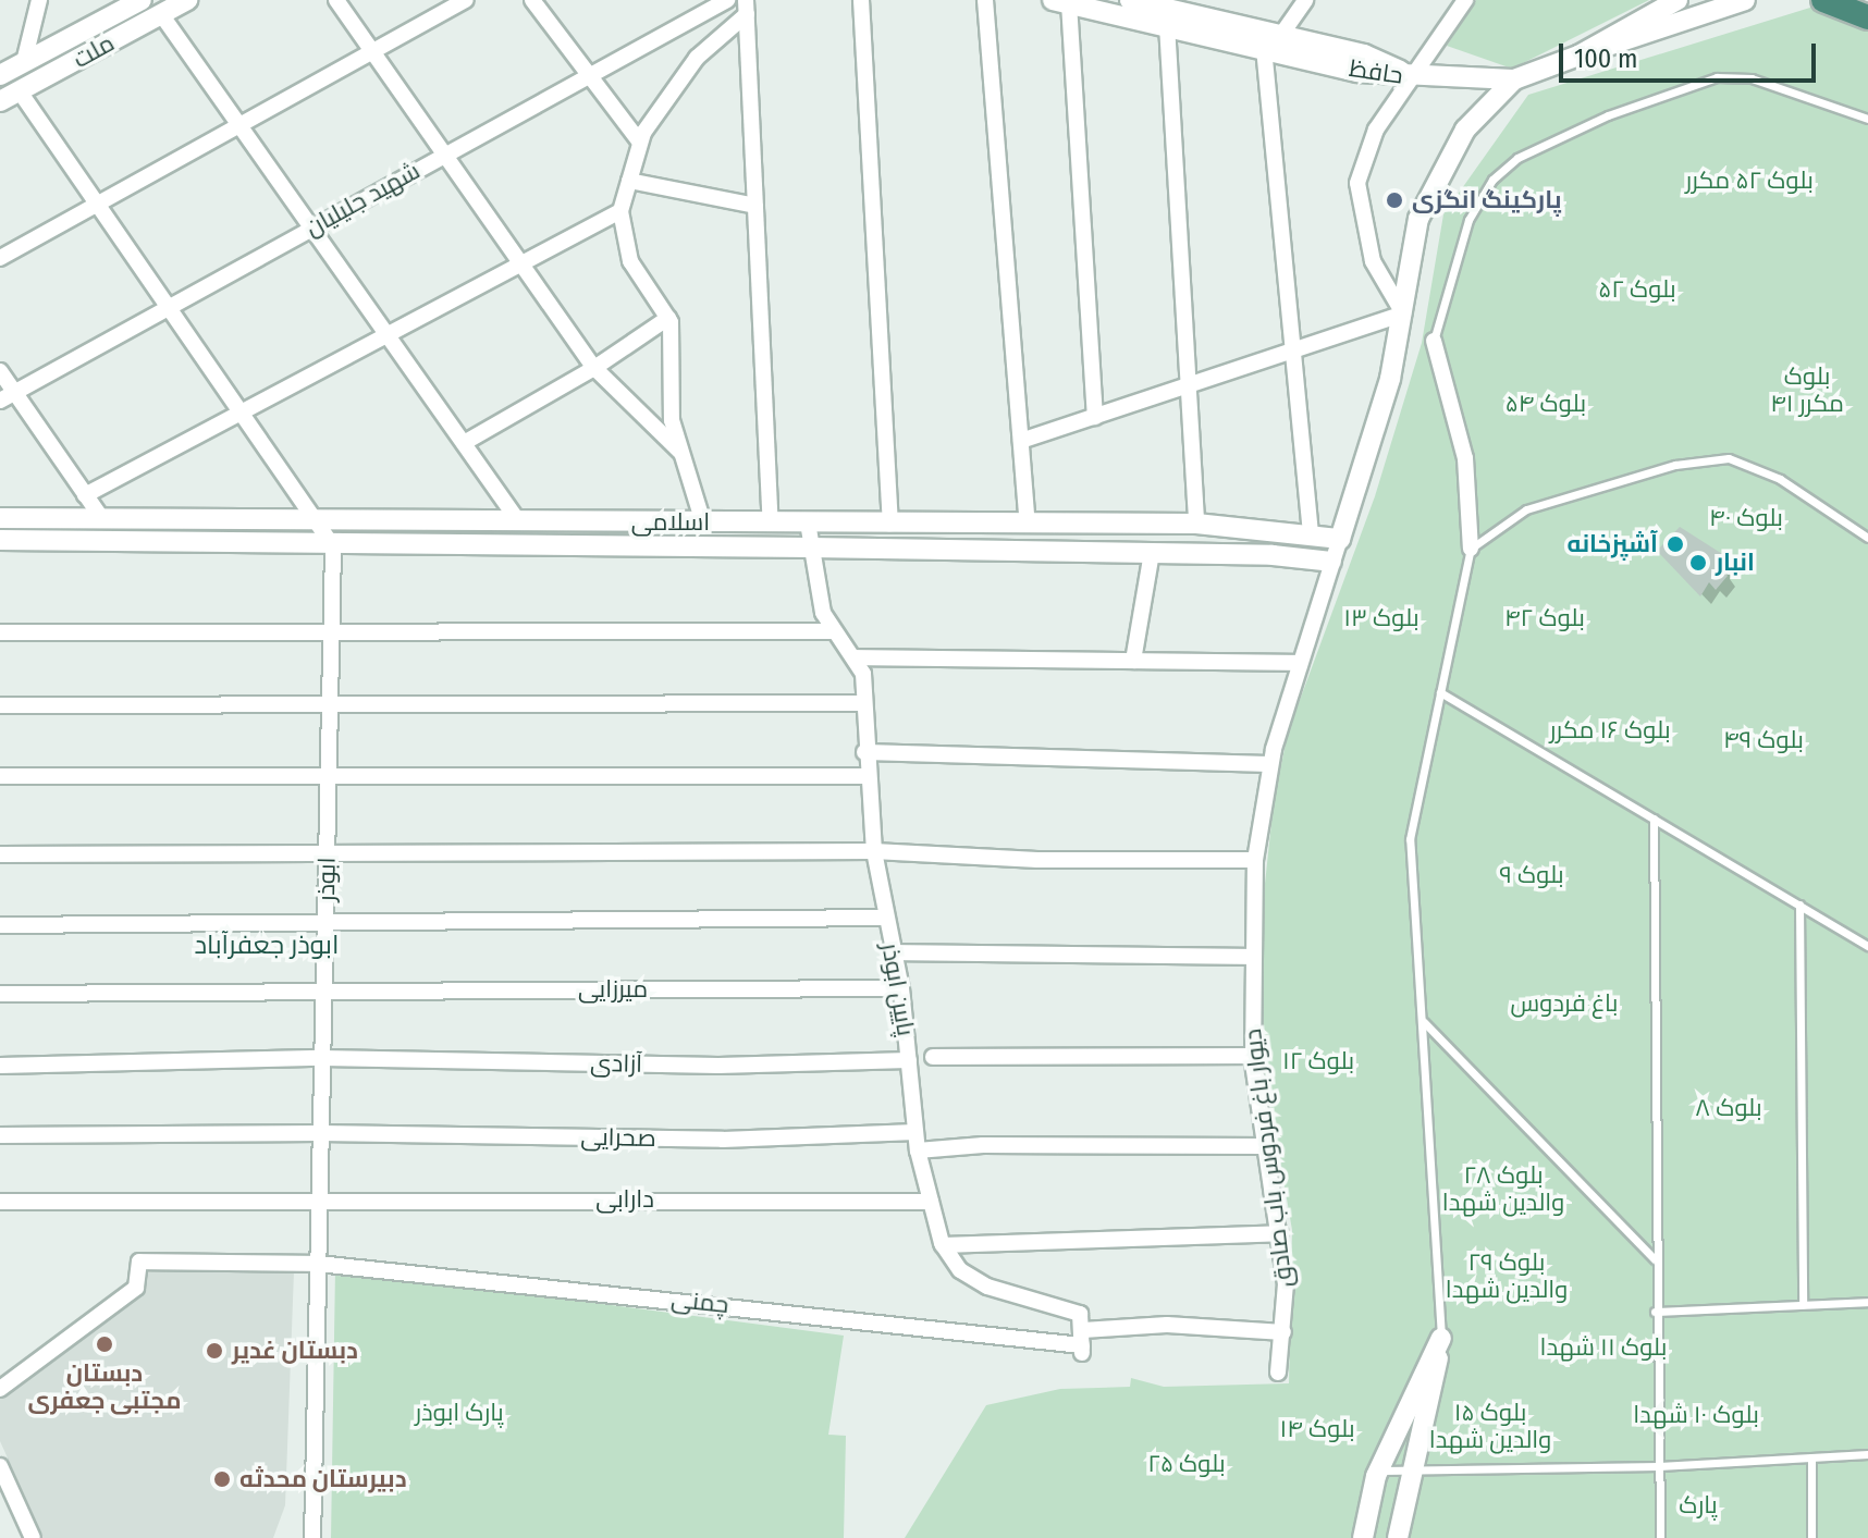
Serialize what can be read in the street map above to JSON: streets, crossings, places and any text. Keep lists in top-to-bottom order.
{
  "streets": {
    "street": [
      "ملت",
      "حافظ",
      "شهید جلیلیان",
      "اسلامی",
      "ابوذر",
      "میرزایی",
      "پایین ابوذر",
      "آزادی",
      "صحرایی",
      "دیوار باغ فردوس باب صادق",
      "دارابی",
      "چمنی"
    ]
  },
  "crossings": [
    ["اسلامی", "ابوذر"],
    ["اسلامی", "دیوار باغ فردوس باب صادق"],
    ["ابوذر", "میرزایی"],
    ["ابوذر", "آزادی"],
    ["ابوذر", "صحرایی"],
    ["ابوذر", "دارابی"],
    ["ابوذر", "چمنی"],
    ["میرزایی", "پایین ابوذر"],
    ["پایین ابوذر", "آزادی"],
    ["پایین ابوذر", "صحرایی"],
    ["پایین ابوذر", "دارابی"],
    ["پایین ابوذر", "چمنی"],
    ["دیوار باغ فردوس باب صادق", "چمنی"]
  ],
  "districts": ["ابوذر جعفرآباد"],
  "parks": [
    "بلوک ۵۲ مکرر",
    "بلوک ۵۲",
    "بلوک ۴۱ مکرر",
    "بلوک ۵۴",
    "بلوک ۴۰",
    "بلوک ۱۳",
    "بلوک ۴۲",
    "بلوک ۱۶ مکرر",
    "بلوک ۴۹",
    "بلوک ۹",
    "باغ فردوس",
    "بلوک ۱۲",
    "بلوک ۸",
    "بلوک ۲۸ والدین شهدا",
    "بلوک ۲۹ والدین شهدا",
    "بلوک ۱۱ شهدا",
    "بلوک ۱۵ والدین شهدا",
    "پارک ابوذر",
    "بلوک ۱۰ شهدا",
    "بلوک ۱۴",
    "بلوک ۲۵",
    "پارک"
  ],
  "places": [
    "پارکینگ انگزی",
    "آشپزخانه",
    "انبار",
    "دبستان مجتبی جعفری",
    "دبستان غدیر",
    "دبیرستان محدثه"
  ],
  "scale_bar": "100 m"
}
